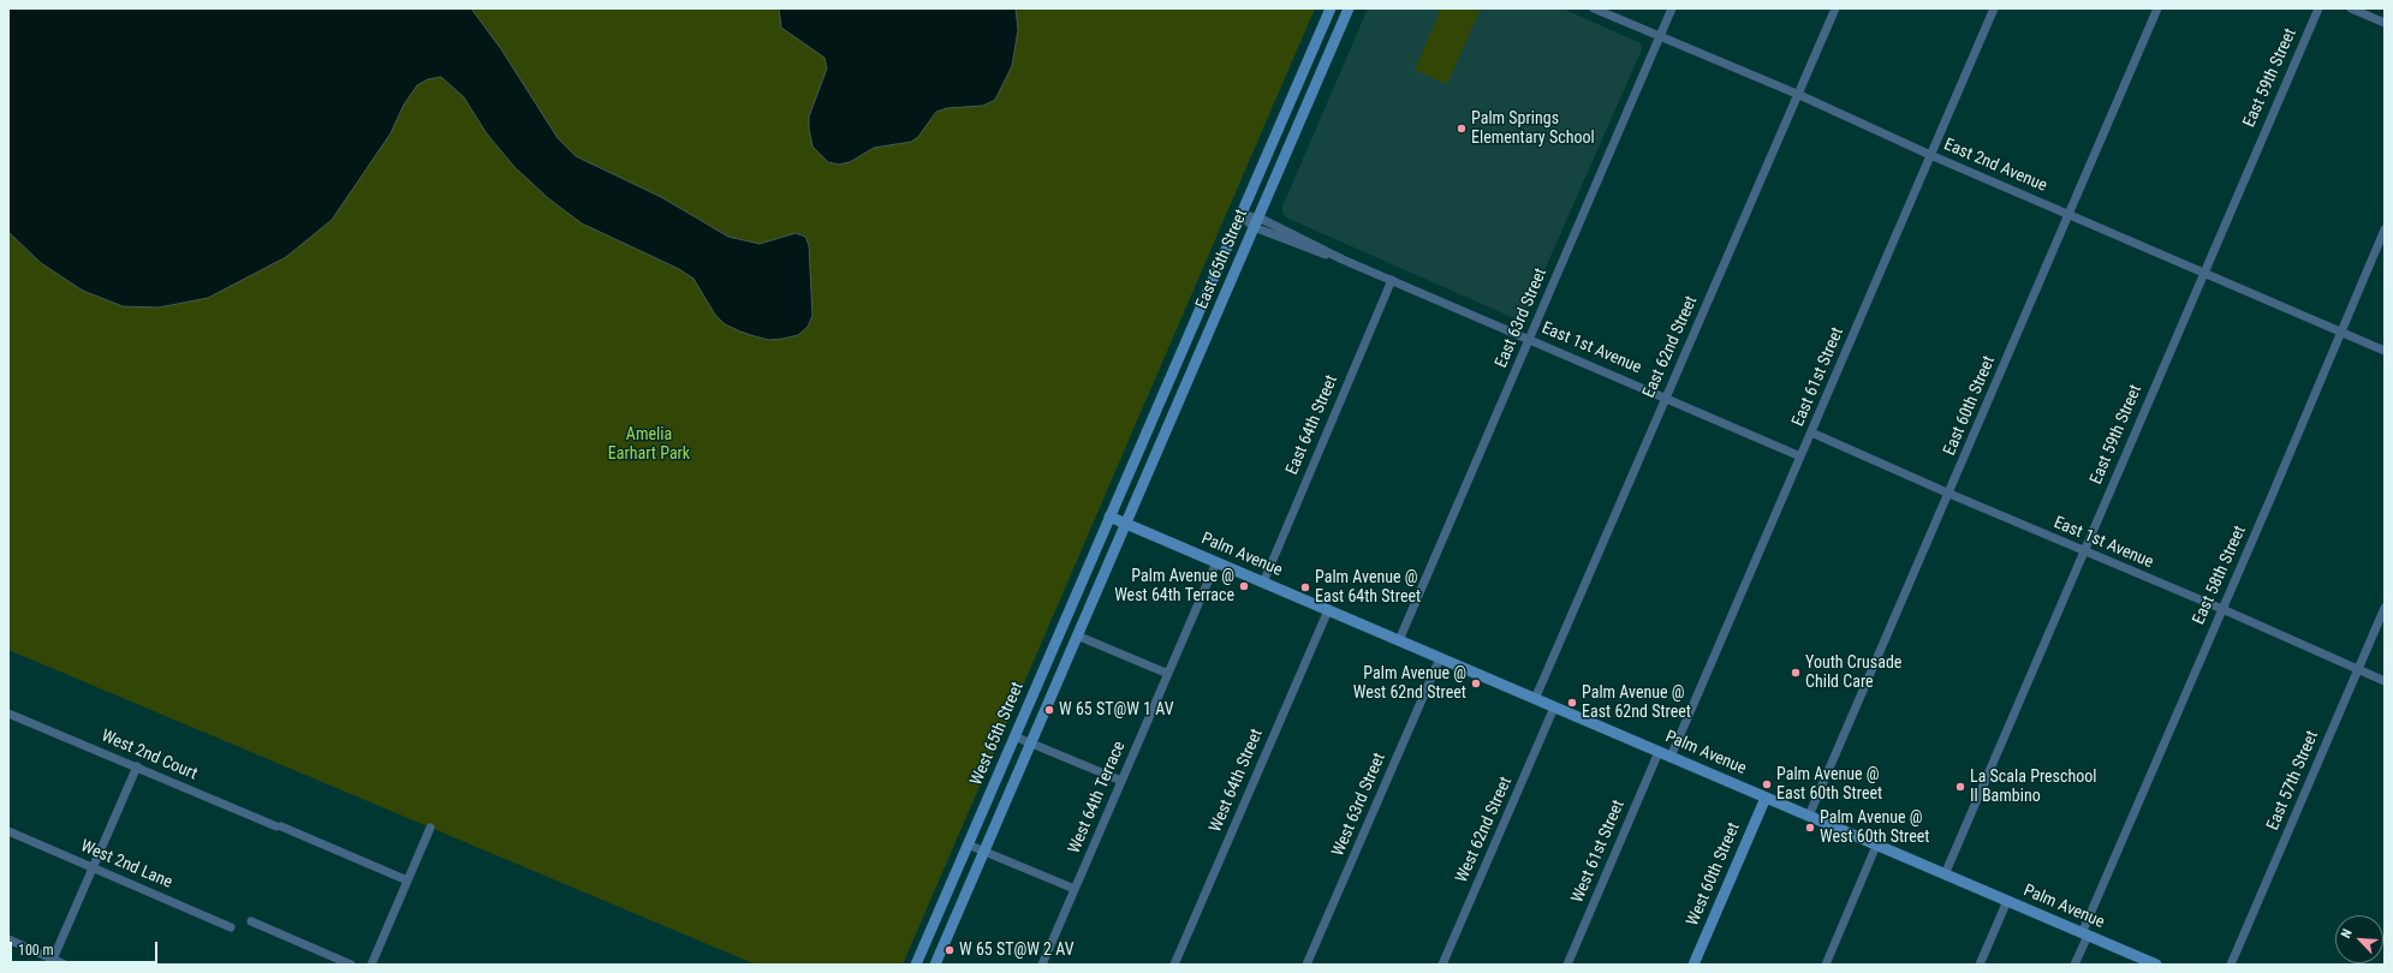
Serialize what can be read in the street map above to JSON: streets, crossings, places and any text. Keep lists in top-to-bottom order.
{
  "streets": {
    "main road": [
      "East 65th Street",
      "Palm Avenue",
      "West 65th Street",
      "West 60th Street"
    ],
    "street": [
      "East 59th Street",
      "East 2nd Avenue",
      "East 63rd Street",
      "East 62nd Street",
      "East 1st Avenue",
      "East 61st Street",
      "East 60th Street",
      "East 64th Street",
      "East 58th Street",
      "West 2nd Court",
      "West 64th Street",
      "East 57th Street",
      "West 64th Terrace",
      "West 63rd Street",
      "West 62nd Street",
      "West 61st Street",
      "West 2nd Lane"
    ]
  },
  "crossings": [
    ["East 59th Street", "East 2nd Avenue"],
    ["East 59th Street", "East 1st Avenue"],
    ["East 59th Street", "Palm Avenue"],
    ["East 2nd Avenue", "East 63rd Street"],
    ["East 2nd Avenue", "East 62nd Street"],
    ["East 2nd Avenue", "East 61st Street"],
    ["East 2nd Avenue", "East 60th Street"],
    ["East 2nd Avenue", "East 58th Street"],
    ["East 65th Street", "East 1st Avenue"],
    ["East 65th Street", "Palm Avenue"],
    ["East 65th Street", "West 65th Street"],
    ["East 63rd Street", "East 1st Avenue"],
    ["East 63rd Street", "Palm Avenue"],
    ["East 62nd Street", "East 1st Avenue"],
    ["East 62nd Street", "Palm Avenue"],
    ["East 1st Avenue", "East 61st Street"],
    ["East 1st Avenue", "East 60th Street"],
    ["East 1st Avenue", "East 64th Street"],
    ["East 1st Avenue", "East 58th Street"],
    ["East 1st Avenue", "East 57th Street"],
    ["East 61st Street", "Palm Avenue"],
    ["East 60th Street", "Palm Avenue"],
    ["East 64th Street", "Palm Avenue"],
    ["Palm Avenue", "East 58th Street"],
    ["Palm Avenue", "West 65th Street"],
    ["Palm Avenue", "West 64th Street"],
    ["Palm Avenue", "West 64th Terrace"],
    ["Palm Avenue", "West 63rd Street"],
    ["Palm Avenue", "West 62nd Street"],
    ["Palm Avenue", "West 61st Street"],
    ["Palm Avenue", "West 60th Street"]
  ],
  "parks": ["Amelia Earhart Park"],
  "places": [
    "Palm Springs Elementary School",
    "Palm Avenue @ West 64th Terrace",
    "Palm Avenue @ East 64th Street",
    "Youth Crusade Child Care",
    "Palm Avenue @ West 62nd Street",
    "Palm Avenue @ East 62nd Street",
    "W 65 ST@W 1 AV",
    "Palm Avenue @ East 60th Street",
    "La Scala Preschool Il Bambino",
    "Palm Avenue @ West 60th Street",
    "W 65 ST@W 2 AV"
  ],
  "scale_bar": "100 m",
  "north": "top left"
}
